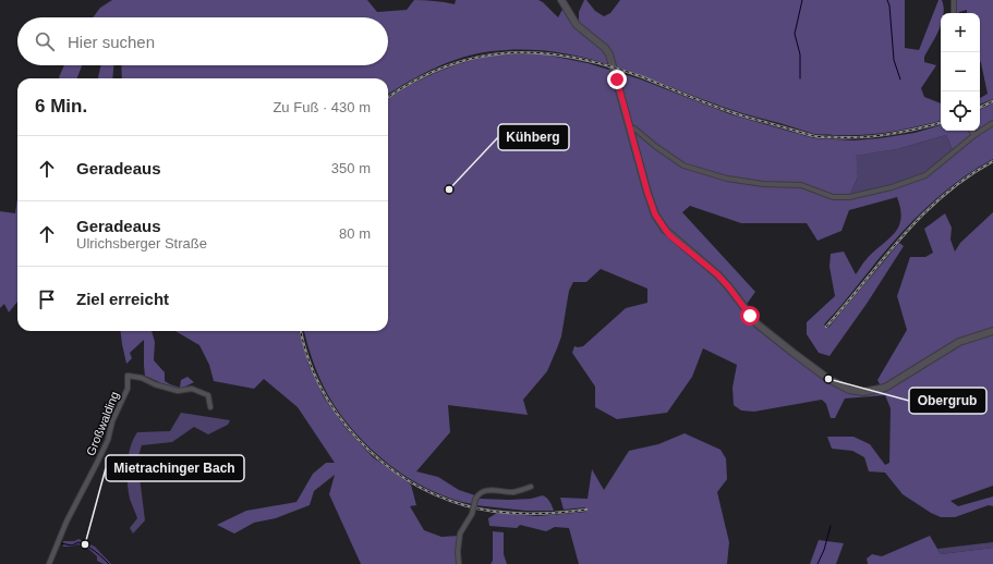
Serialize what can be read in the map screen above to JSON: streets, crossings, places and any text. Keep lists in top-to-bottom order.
{
  "streets": {
    "street": ["Großwalding"]
  },
  "places": ["Kühberg", "Obergrub", "Mietrachinger Bach"],
  "page": {
    "map_buttons": ["+", "−"],
    "search": "Hier suchen",
    "heading": ["6 Min.", "Zu Fuß · 430 m"],
    "list": [
      ["Geradeaus", "350 m"],
      ["Geradeaus", "Ulrichsberger Straße", "80 m"],
      "Ziel erreicht"
    ]
  }
}
